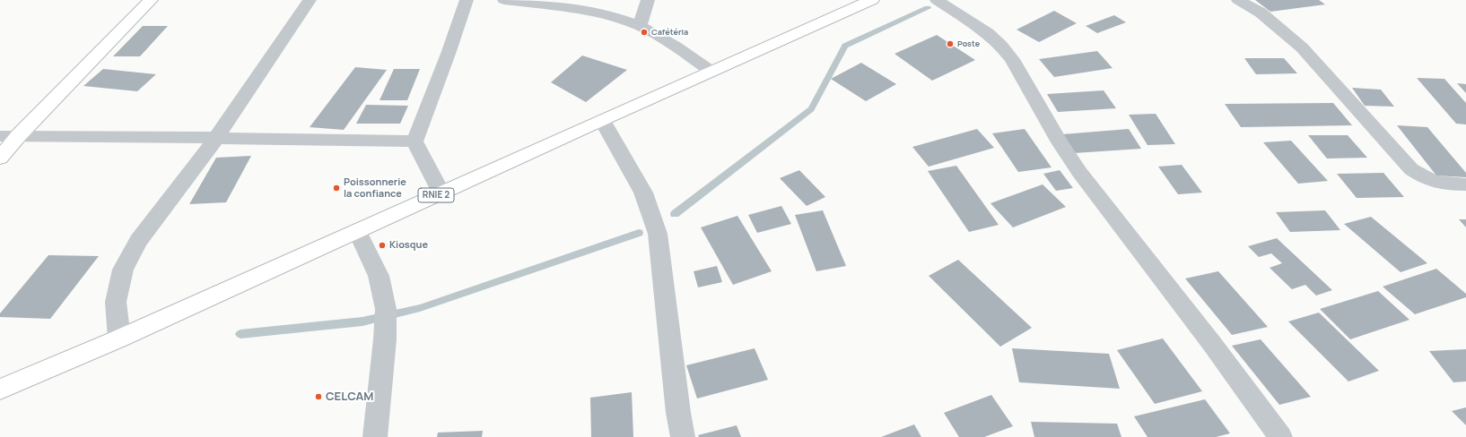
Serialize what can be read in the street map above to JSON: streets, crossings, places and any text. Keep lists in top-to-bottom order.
{
  "streets": {
    "main road": ["RNIE 2"]
  },
  "places": [
    "Cafétéria",
    "Poste",
    "Poissonnerie la confiance",
    "Kiosque",
    "CELCAM"
  ]
}
